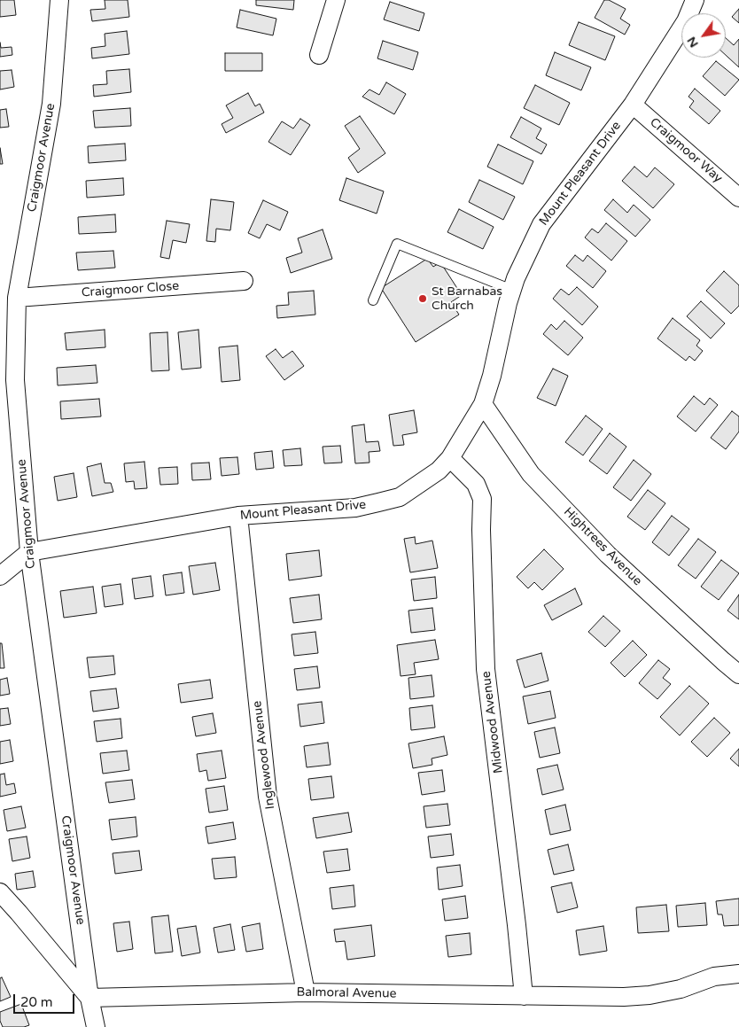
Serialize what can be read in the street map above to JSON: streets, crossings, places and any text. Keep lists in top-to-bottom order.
{
  "streets": {
    "street": [
      "Craigmoor Way",
      "Craigmoor Avenue",
      "Mount Pleasant Drive",
      "Craigmoor Close",
      "Hightrees Avenue",
      "Midwood Avenue",
      "Inglewood Avenue",
      "Balmoral Avenue"
    ]
  },
  "crossings": [
    ["Craigmoor Way", "Mount Pleasant Drive"],
    ["Craigmoor Avenue", "Mount Pleasant Drive"],
    ["Craigmoor Avenue", "Craigmoor Close"],
    ["Craigmoor Avenue", "Balmoral Avenue"],
    ["Mount Pleasant Drive", "Hightrees Avenue"],
    ["Mount Pleasant Drive", "Midwood Avenue"],
    ["Mount Pleasant Drive", "Inglewood Avenue"],
    ["Midwood Avenue", "Balmoral Avenue"],
    ["Inglewood Avenue", "Balmoral Avenue"]
  ],
  "places": ["St Barnabas Church"],
  "scale_bar": "20 m",
  "north": "bottom left"
}
